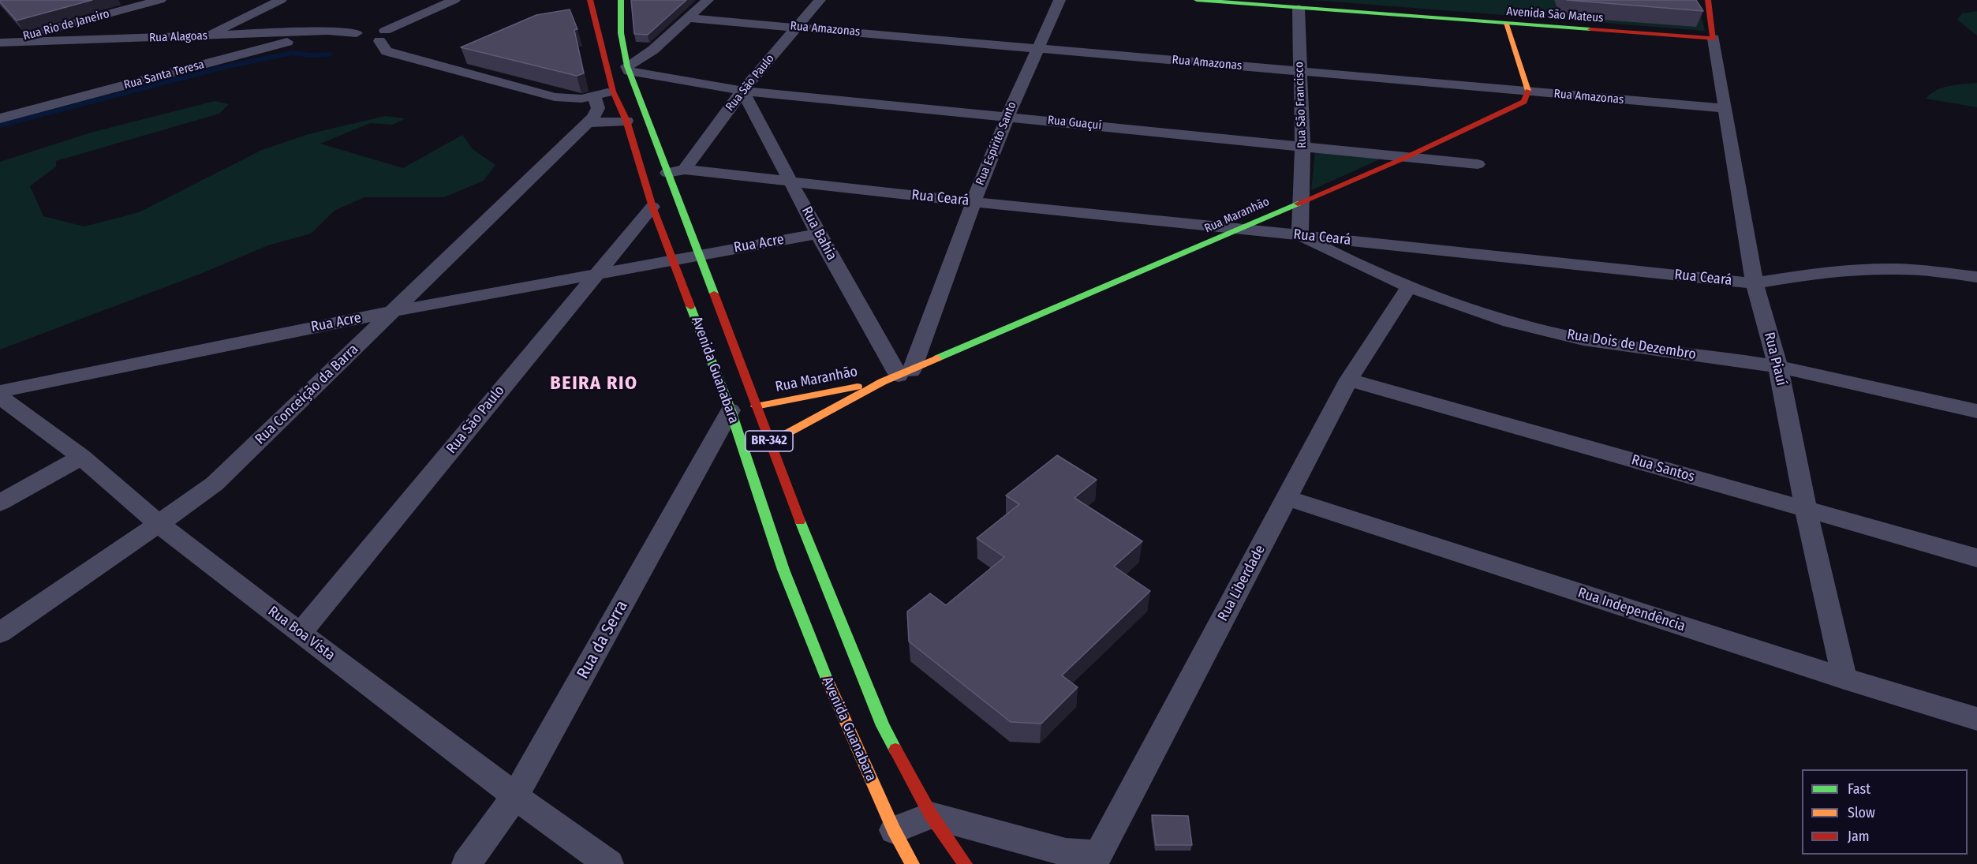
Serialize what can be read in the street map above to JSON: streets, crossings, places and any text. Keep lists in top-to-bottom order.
{
  "streets": {
    "main road": [
      "Avenida São Mateus",
      "Rua Maranhão",
      "Avenida Guanabara",
      "BR-342"
    ],
    "street": [
      "Rua Rio de Janeiro",
      "Rua Amazonas",
      "Rua Alagoas",
      "Rua Santa Teresa",
      "Rua São Paulo",
      "Rua São Francisco",
      "Rua Guaçuí",
      "Rua Espírito Santo",
      "Rua Ceará",
      "Rua Bahia",
      "Rua Acre",
      "Rua Dois de Dezembro",
      "Rua Piauí",
      "Rua Conceição da Barra",
      "Rua Santos",
      "Rua Liberdade",
      "Rua Independência",
      "Rua Boa Vista",
      "Rua da Serra"
    ]
  },
  "crossings": [
    ["Avenida São Mateus", "Rua São Francisco"],
    ["Avenida São Mateus", "Rua Piauí"],
    ["Rua Rio de Janeiro", "Rua Alagoas"],
    ["Rua Amazonas", "Rua São Paulo"],
    ["Rua Amazonas", "Rua São Francisco"],
    ["Rua Amazonas", "Rua Espírito Santo"],
    ["Rua Amazonas", "Rua Maranhão"],
    ["Rua Amazonas", "Rua Piauí"],
    ["Rua Alagoas", "Rua Santa Teresa"],
    ["Rua São Paulo", "Rua Guaçuí"],
    ["Rua São Paulo", "Rua Ceará"],
    ["Rua São Paulo", "Rua Bahia"],
    ["Rua São Paulo", "Rua Acre"],
    ["Rua São Paulo", "Avenida Guanabara"],
    ["Rua São Paulo", "Rua Boa Vista"],
    ["Rua São Francisco", "Rua Guaçuí"],
    ["Rua São Francisco", "Rua Ceará"],
    ["Rua São Francisco", "Rua Maranhão"],
    ["Rua São Francisco", "Rua Dois de Dezembro"],
    ["Rua Guaçuí", "Rua Espírito Santo"],
    ["Rua Guaçuí", "Rua Maranhão"],
    ["Rua Guaçuí", "Rua Bahia"],
    ["Rua Espírito Santo", "Rua Ceará"],
    ["Rua Espírito Santo", "Rua Maranhão"],
    ["Rua Espírito Santo", "Rua Bahia"],
    ["Rua Ceará", "Rua Maranhão"],
    ["Rua Ceará", "Rua Bahia"],
    ["Rua Ceará", "Rua Dois de Dezembro"],
    ["Rua Ceará", "Rua Piauí"],
    ["Rua Ceará", "Avenida Guanabara"],
    ["Rua Maranhão", "Rua Bahia"],
    ["Rua Maranhão", "Avenida Guanabara"],
    ["Rua Bahia", "Rua Acre"],
    ["Rua Acre", "Avenida Guanabara"],
    ["Rua Acre", "Rua Conceição da Barra"],
    ["Rua Dois de Dezembro", "Rua Piauí"],
    ["Rua Dois de Dezembro", "Rua Liberdade"],
    ["Rua Piauí", "Rua Santos"],
    ["Rua Piauí", "Rua Independência"],
    ["Avenida Guanabara", "Rua da Serra"],
    ["Rua Conceição da Barra", "Rua Boa Vista"],
    ["Rua Santos", "Rua Liberdade"],
    ["Rua Liberdade", "Rua Independência"],
    ["Rua Boa Vista", "Rua da Serra"]
  ],
  "districts": ["BEIRA RIO"],
  "legend": ["Fast", "Slow", "Jam"]
}
